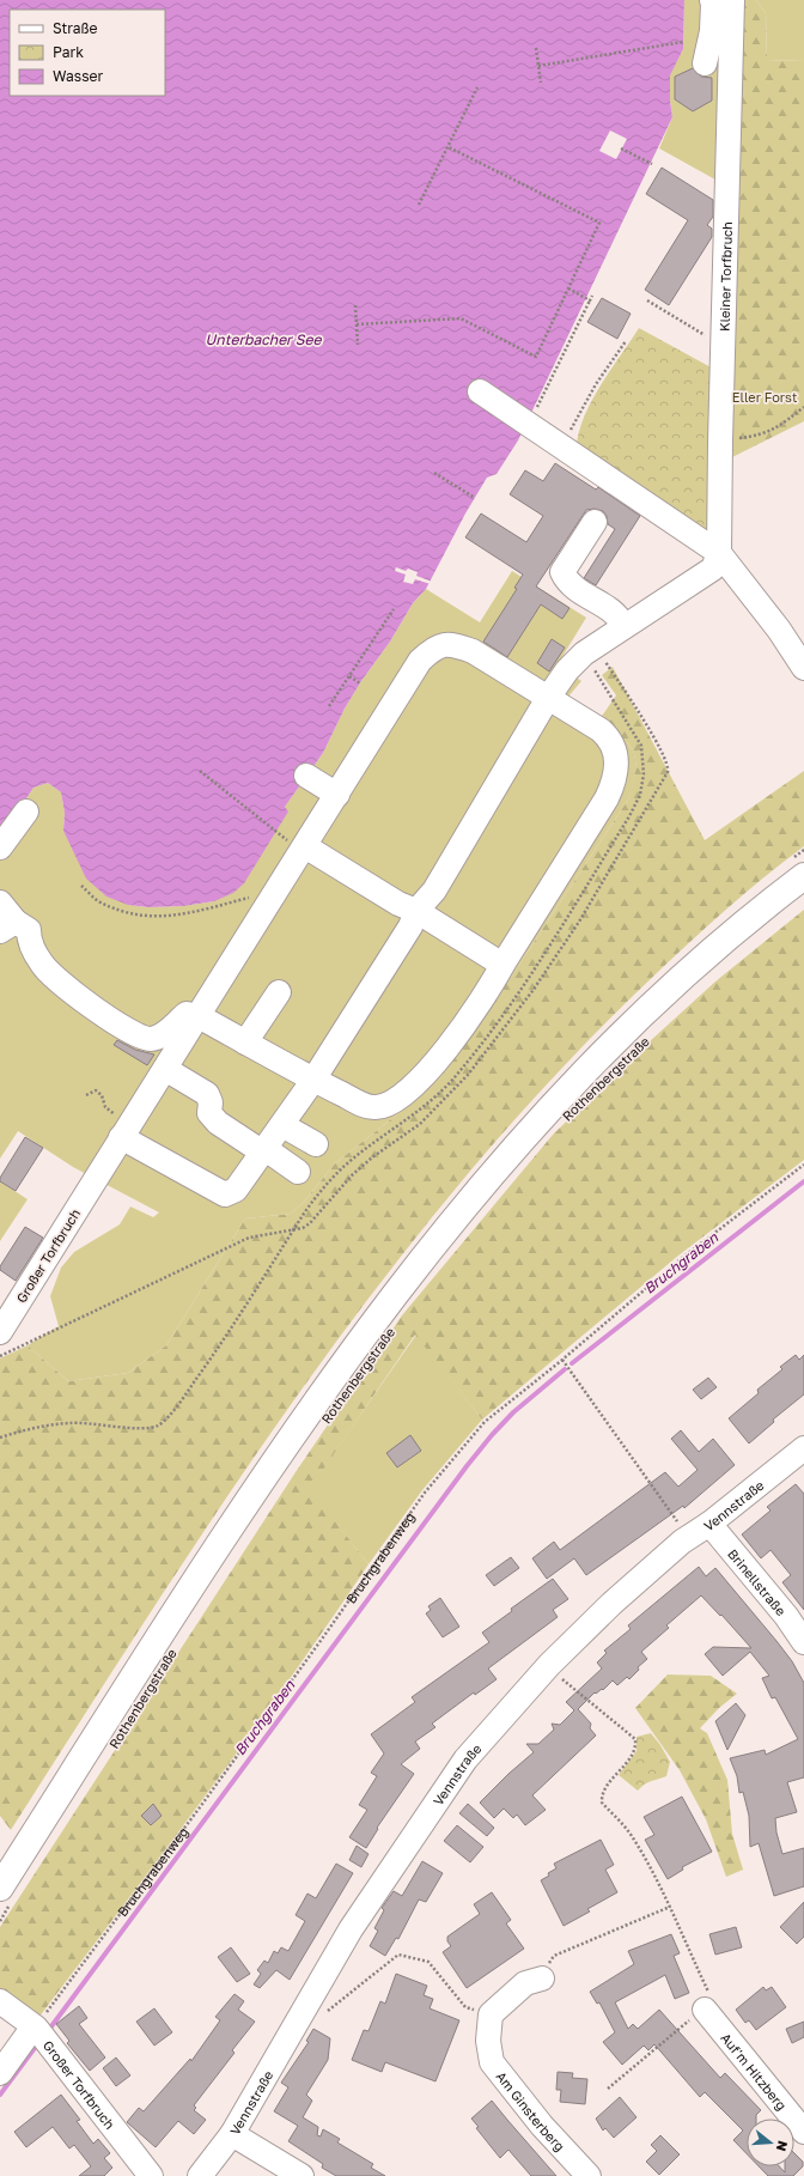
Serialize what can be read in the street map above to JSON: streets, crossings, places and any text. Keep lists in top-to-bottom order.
{
  "streets": {
    "main road": ["Rothenbergstraße"],
    "street": [
      "Kleiner Torfbruch",
      "Großer Torfbruch",
      "Vennstraße",
      "Brinellstraße",
      "Auf'm Hitzberg",
      "Am Ginsterberg"
    ],
    "path": ["Bruchgrabenweg"]
  },
  "crossings": [
    ["Großer Torfbruch", "Bruchgrabenweg"],
    ["Vennstraße", "Brinellstraße"]
  ],
  "water": ["Unterbacher See", "Bruchgraben"],
  "parks": ["Eller Forst"],
  "legend": ["Straße", "Park", "Wasser"],
  "north": "right"
}
